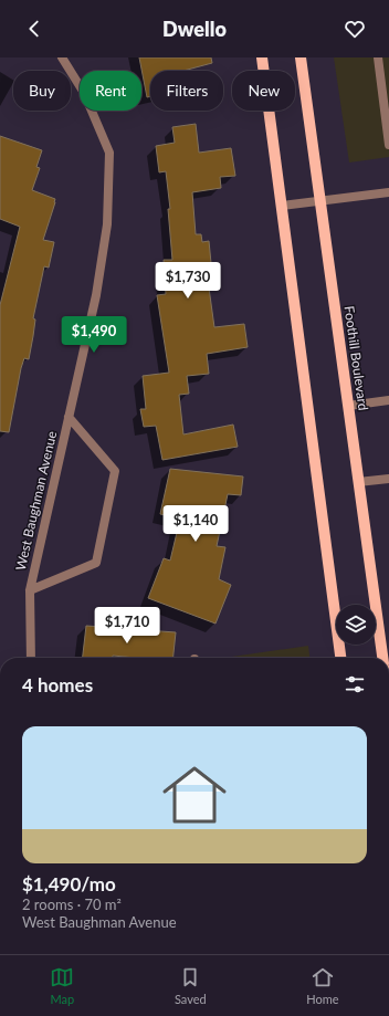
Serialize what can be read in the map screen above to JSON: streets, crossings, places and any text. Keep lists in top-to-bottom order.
{
  "streets": {
    "main road": ["Foothill Boulevard"],
    "street": ["West Baughman Avenue"]
  },
  "page": {
    "header": "Dwello",
    "chip": [
      "Buy",
      "Rent",
      "Filters",
      "New"
    ],
    "price": [
      "$1,730",
      "$1,490",
      "$1,140",
      "$1,710"
    ],
    "heading": "4 homes",
    "list": [
      {
        "name": "$1,490/mo",
        "note": "2 rooms · 70 m² · West Baughman Avenue"
      }
    ],
    "tabs": ["Map", "Saved", "Home"]
  }
}
